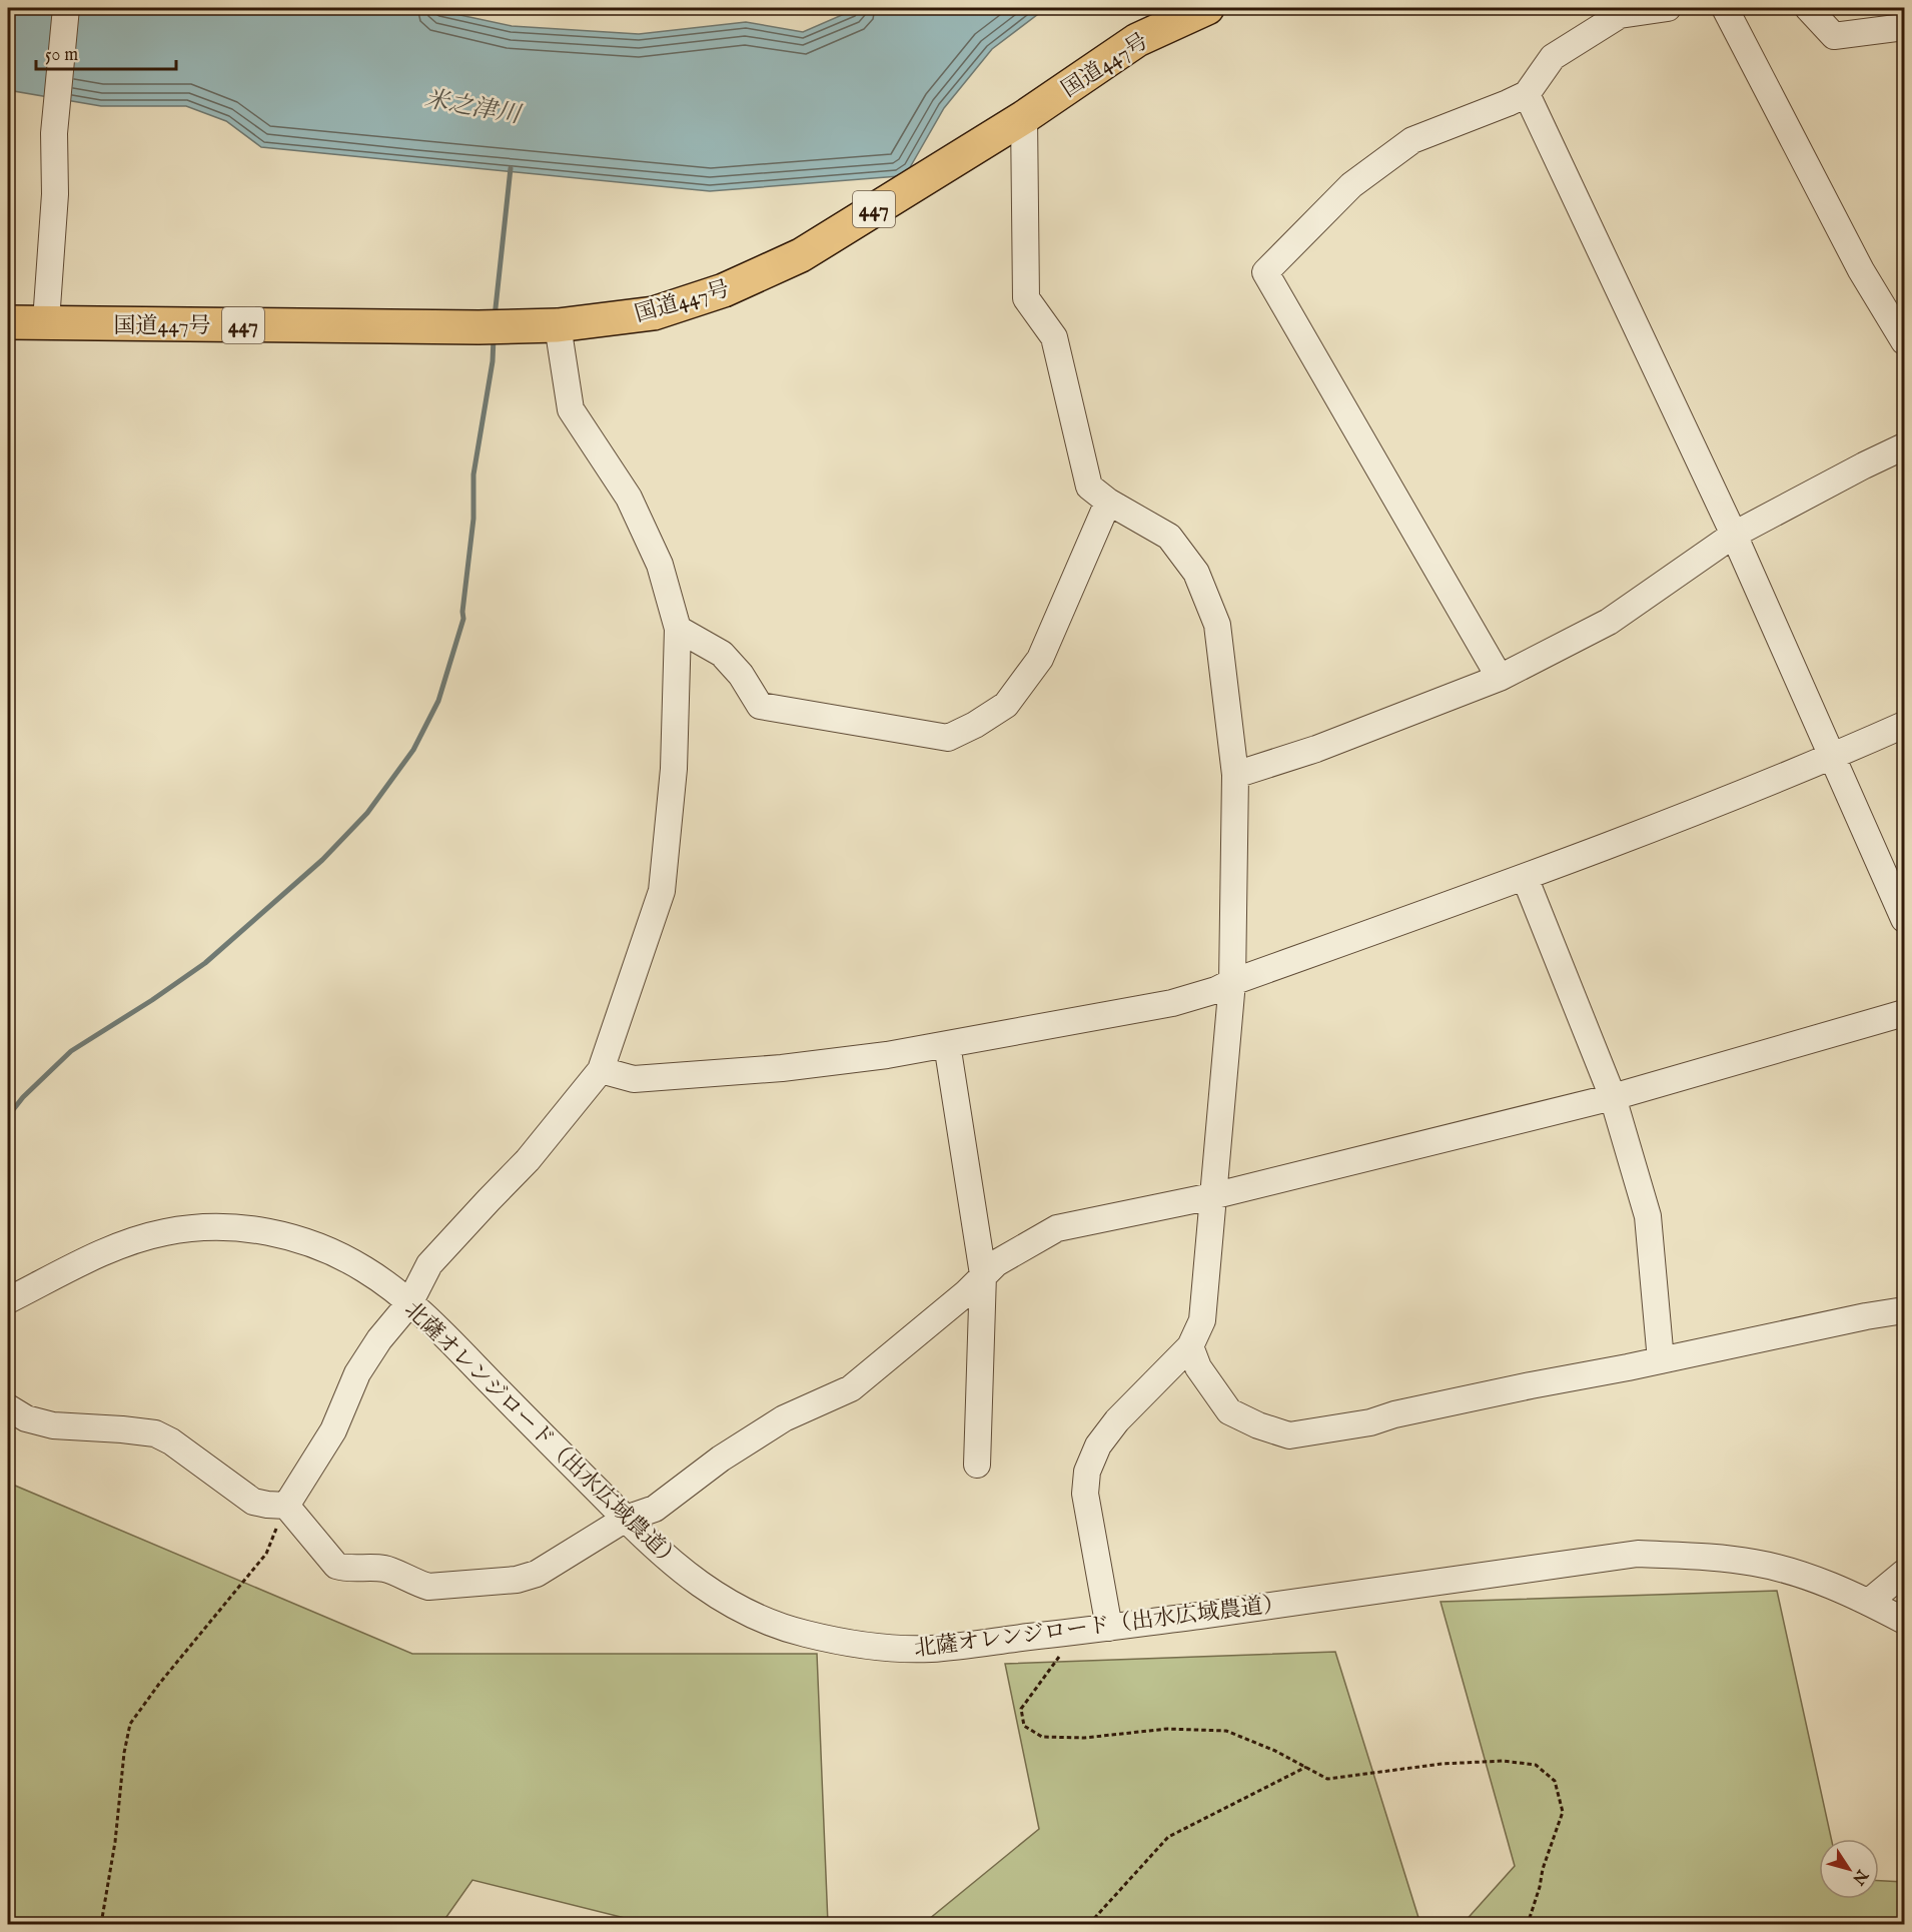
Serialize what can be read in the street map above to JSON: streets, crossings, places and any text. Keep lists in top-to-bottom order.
{
  "streets": {
    "highway": ["国道447号", "447"],
    "street": ["北薩オレンジロード（出水広域農道）"]
  },
  "water": ["米之津川"],
  "scale_bar": "50 m",
  "north": "bottom right"
}
